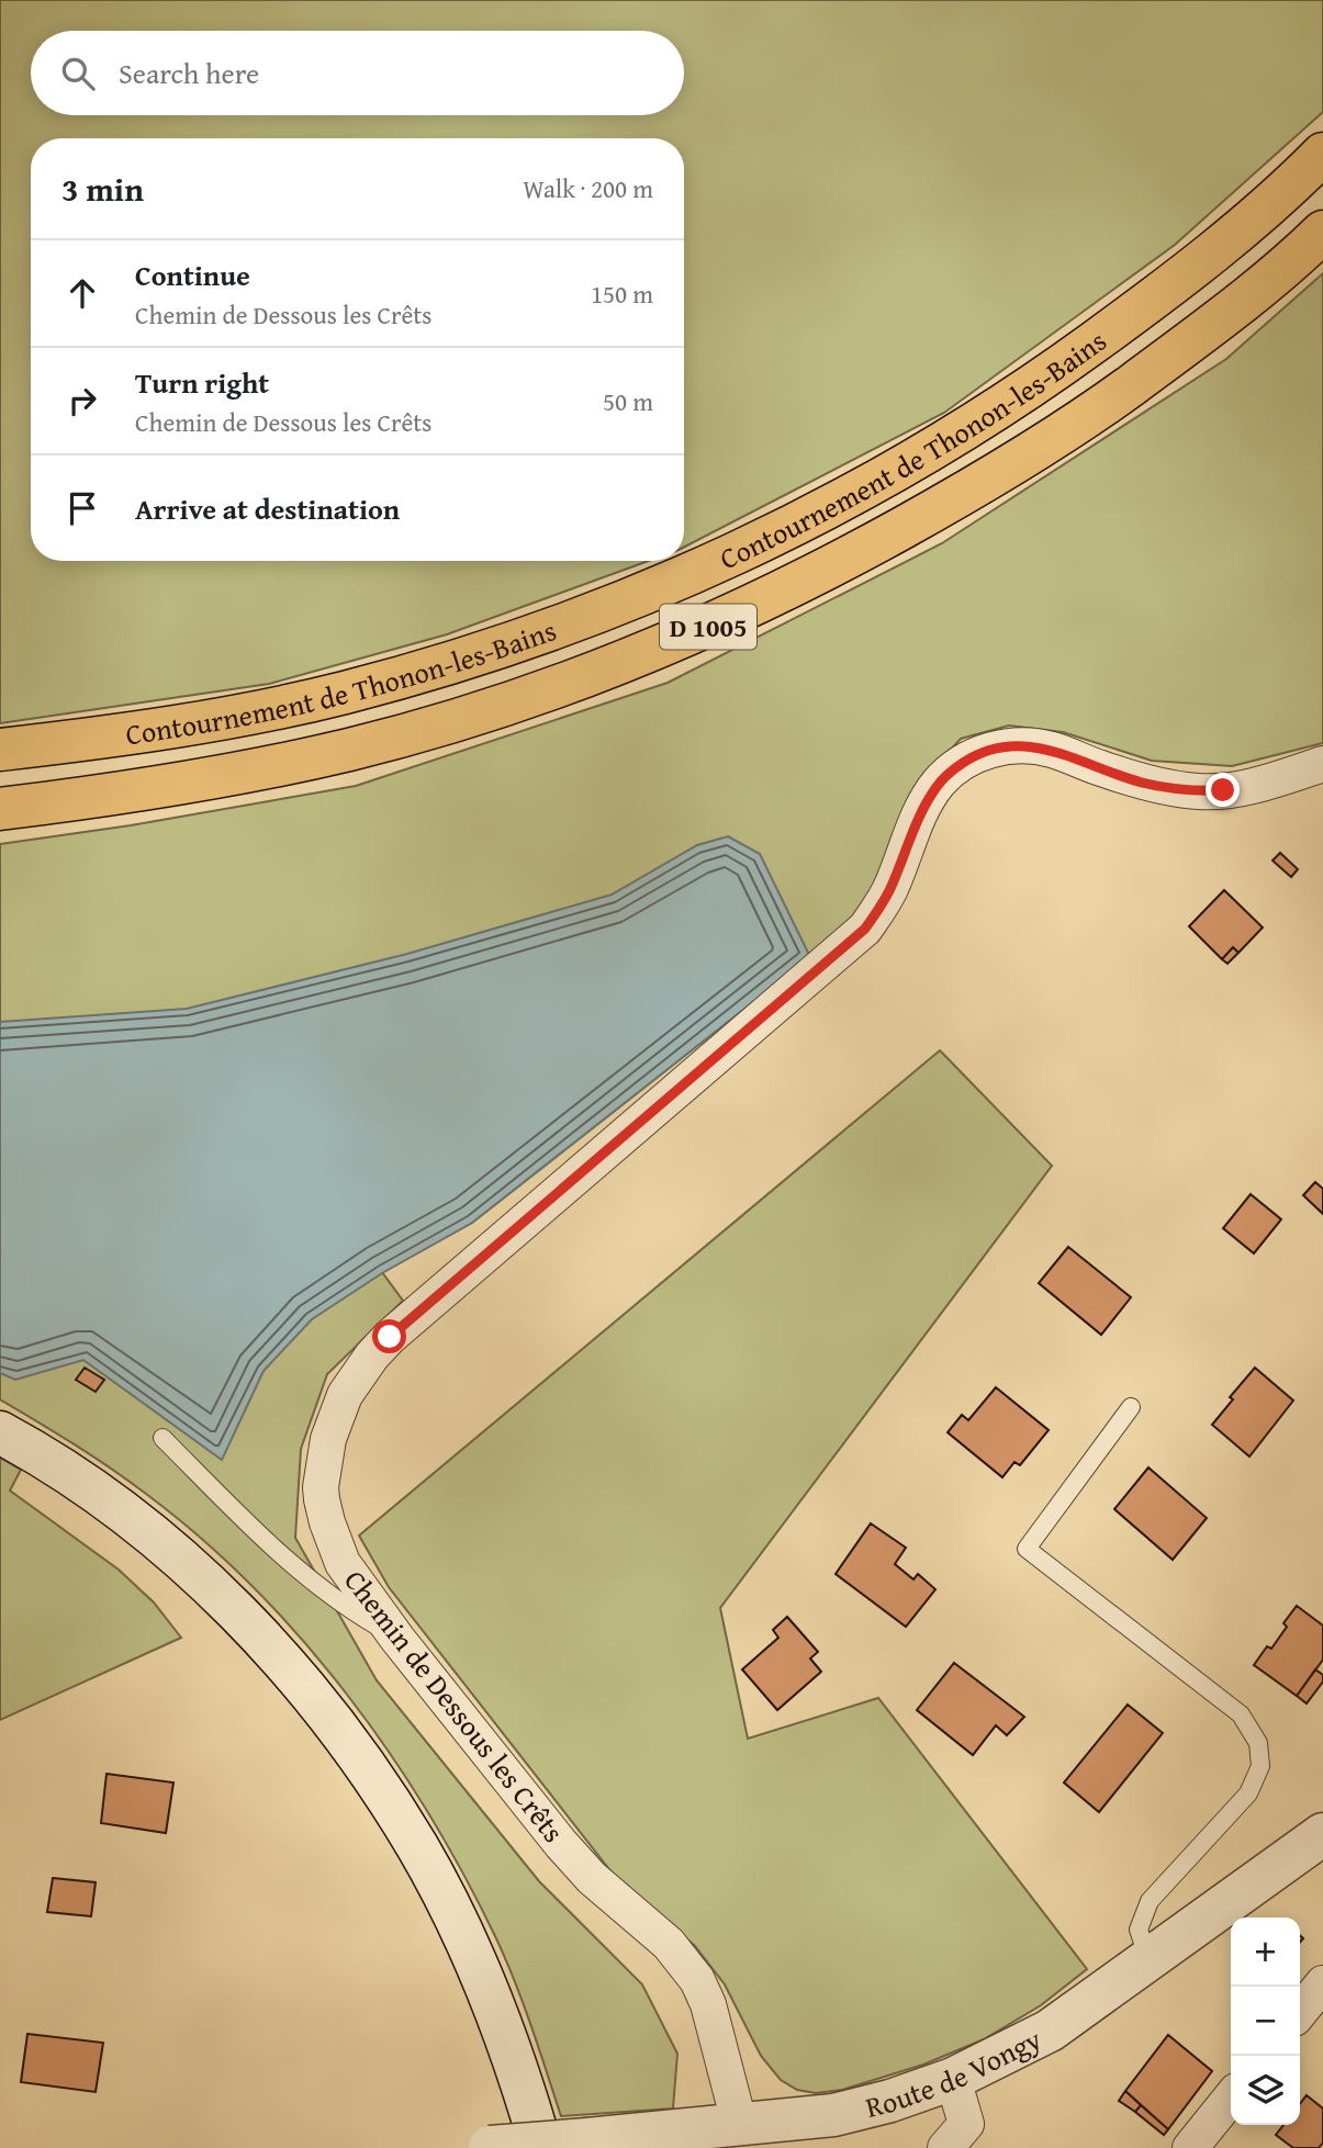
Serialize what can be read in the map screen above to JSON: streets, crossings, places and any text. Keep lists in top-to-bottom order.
{
  "streets": {
    "highway": ["Contournement de Thonon-les-Bains", "D 1005"],
    "street": ["Chemin de Dessous les Crêts", "Route de Vongy"]
  },
  "crossings": [
    ["Chemin de Dessous les Crêts", "Route de Vongy"]
  ],
  "page": {
    "search": "Search here",
    "heading": ["3 min", "Walk · 200 m"],
    "list": [
      ["Continue", "Chemin de Dessous les Crêts", "150 m"],
      ["Turn right", "Chemin de Dessous les Crêts", "50 m"],
      "Arrive at destination"
    ],
    "map_buttons": ["+", "−"]
  }
}
